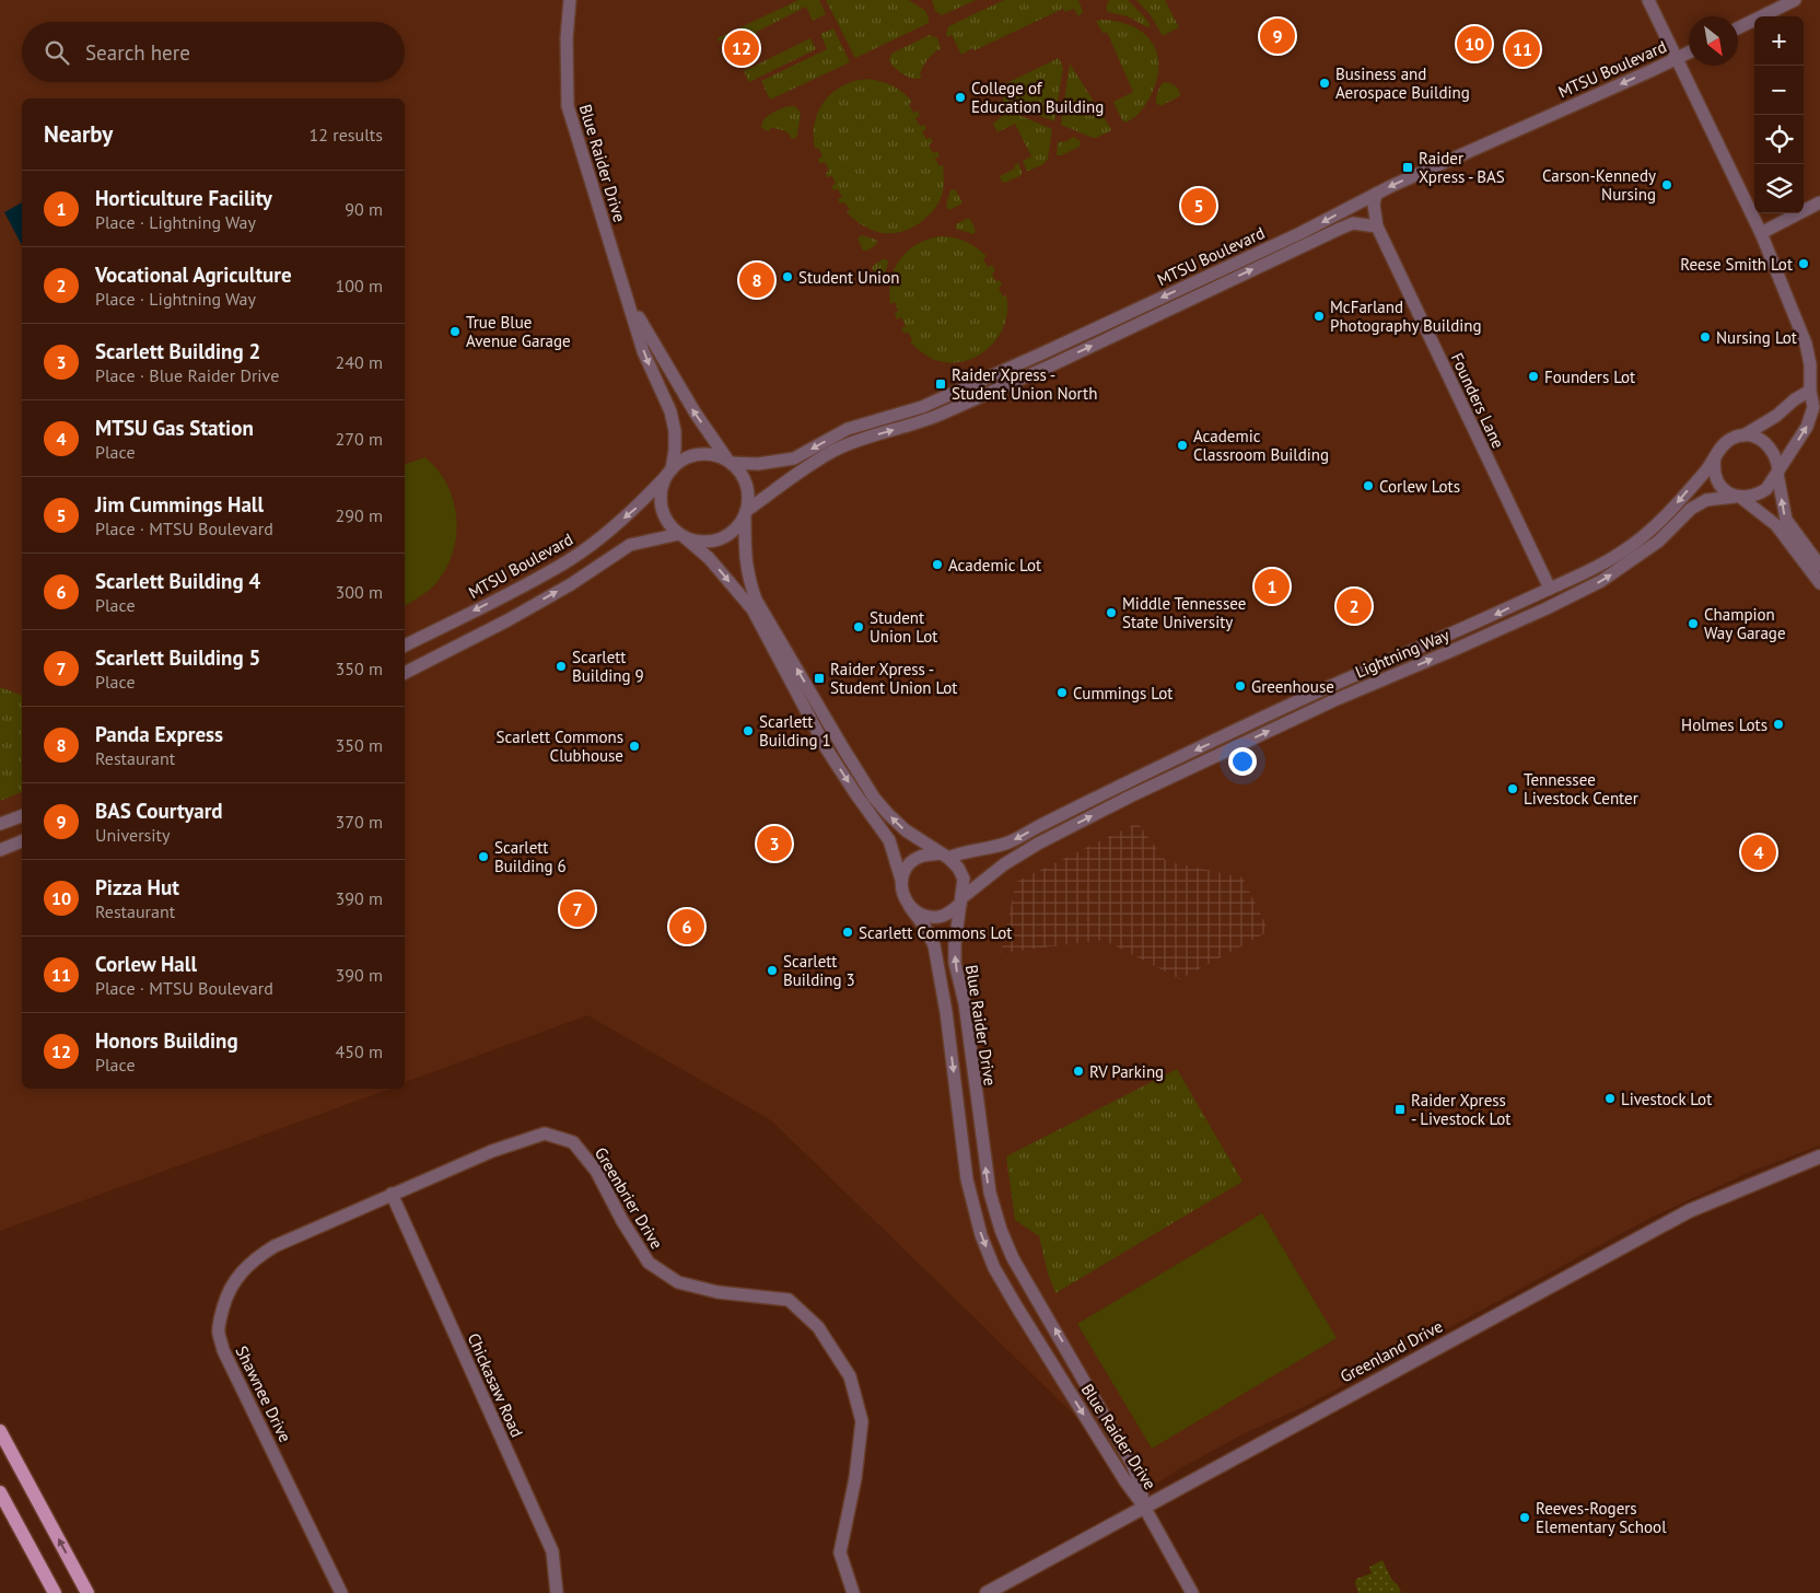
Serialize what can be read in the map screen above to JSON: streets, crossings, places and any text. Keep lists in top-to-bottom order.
{
  "streets": {
    "street": [
      "MTSU Boulevard",
      "Blue Raider Drive",
      "Founders Lane",
      "Lightning Way",
      "Greenbrier Drive",
      "Greenland Drive",
      "Chickasaw Road",
      "Shawnee Drive"
    ]
  },
  "crossings": [
    ["MTSU Boulevard", "Blue Raider Drive"],
    ["MTSU Boulevard", "Founders Lane"],
    ["Blue Raider Drive", "Lightning Way"],
    ["Blue Raider Drive", "Greenland Drive"],
    ["Founders Lane", "Lightning Way"],
    ["Greenbrier Drive", "Chickasaw Road"],
    ["Greenbrier Drive", "Shawnee Drive"],
    ["Chickasaw Road", "Shawnee Drive"]
  ],
  "places": {
    "other": [
      "Business and Aerospace Building",
      "College of Education Building",
      "Carson-Kennedy Nursing",
      "Reese Smith Lot",
      "Student Union",
      "McFarland Photography Building",
      "True Blue Avenue Garage",
      "Nursing Lot",
      "Founders Lot",
      "Academic Classroom Building",
      "Corlew Lots",
      "Academic Lot",
      "Middle Tennessee State University",
      "Champion Way Garage",
      "Student Union Lot",
      "Scarlett Building 9",
      "Greenhouse",
      "Cummings Lot",
      "Holmes Lots",
      "Scarlett Building 1",
      "Scarlett Commons Clubhouse",
      "Tennessee Livestock Center",
      "Scarlett Building 6",
      "Scarlett Commons Lot",
      "Scarlett Building 3",
      "RV Parking",
      "Livestock Lot",
      "Reeves-Rogers Elementary School"
    ],
    "transit": [
      "Raider Xpress - BAS",
      "Raider Xpress - Student Union North",
      "Raider Xpress - Student Union Lot",
      "Raider Xpress - Livestock Lot"
    ]
  },
  "north": "bottom right",
  "page": {
    "map_buttons": ["+", "−"],
    "pins": [
      "9",
      "10",
      "12",
      "11",
      "5",
      "8",
      "1",
      "2",
      "3",
      "4",
      "7",
      "6"
    ],
    "search": "Search here",
    "heading": ["Nearby", "12 results"],
    "list": [
      {
        "mark": "1",
        "name": "Horticulture Facility",
        "note": "Place · Lightning Way",
        "value": "90 m"
      },
      {
        "mark": "2",
        "name": "Vocational Agriculture",
        "note": "Place · Lightning Way",
        "value": "100 m"
      },
      {
        "mark": "3",
        "name": "Scarlett Building 2",
        "note": "Place · Blue Raider Drive",
        "value": "240 m"
      },
      {
        "mark": "4",
        "name": "MTSU Gas Station",
        "note": "Place",
        "value": "270 m"
      },
      {
        "mark": "5",
        "name": "Jim Cummings Hall",
        "note": "Place · MTSU Boulevard",
        "value": "290 m"
      },
      {
        "mark": "6",
        "name": "Scarlett Building 4",
        "note": "Place",
        "value": "300 m"
      },
      {
        "mark": "7",
        "name": "Scarlett Building 5",
        "note": "Place",
        "value": "350 m"
      },
      {
        "mark": "8",
        "name": "Panda Express",
        "note": "Restaurant",
        "value": "350 m"
      },
      {
        "mark": "9",
        "name": "BAS Courtyard",
        "note": "University",
        "value": "370 m"
      },
      {
        "mark": "10",
        "name": "Pizza Hut",
        "note": "Restaurant",
        "value": "390 m"
      },
      {
        "mark": "11",
        "name": "Corlew Hall",
        "note": "Place · MTSU Boulevard",
        "value": "390 m"
      },
      {
        "mark": "12",
        "name": "Honors Building",
        "note": "Place",
        "value": "450 m"
      }
    ]
  }
}
